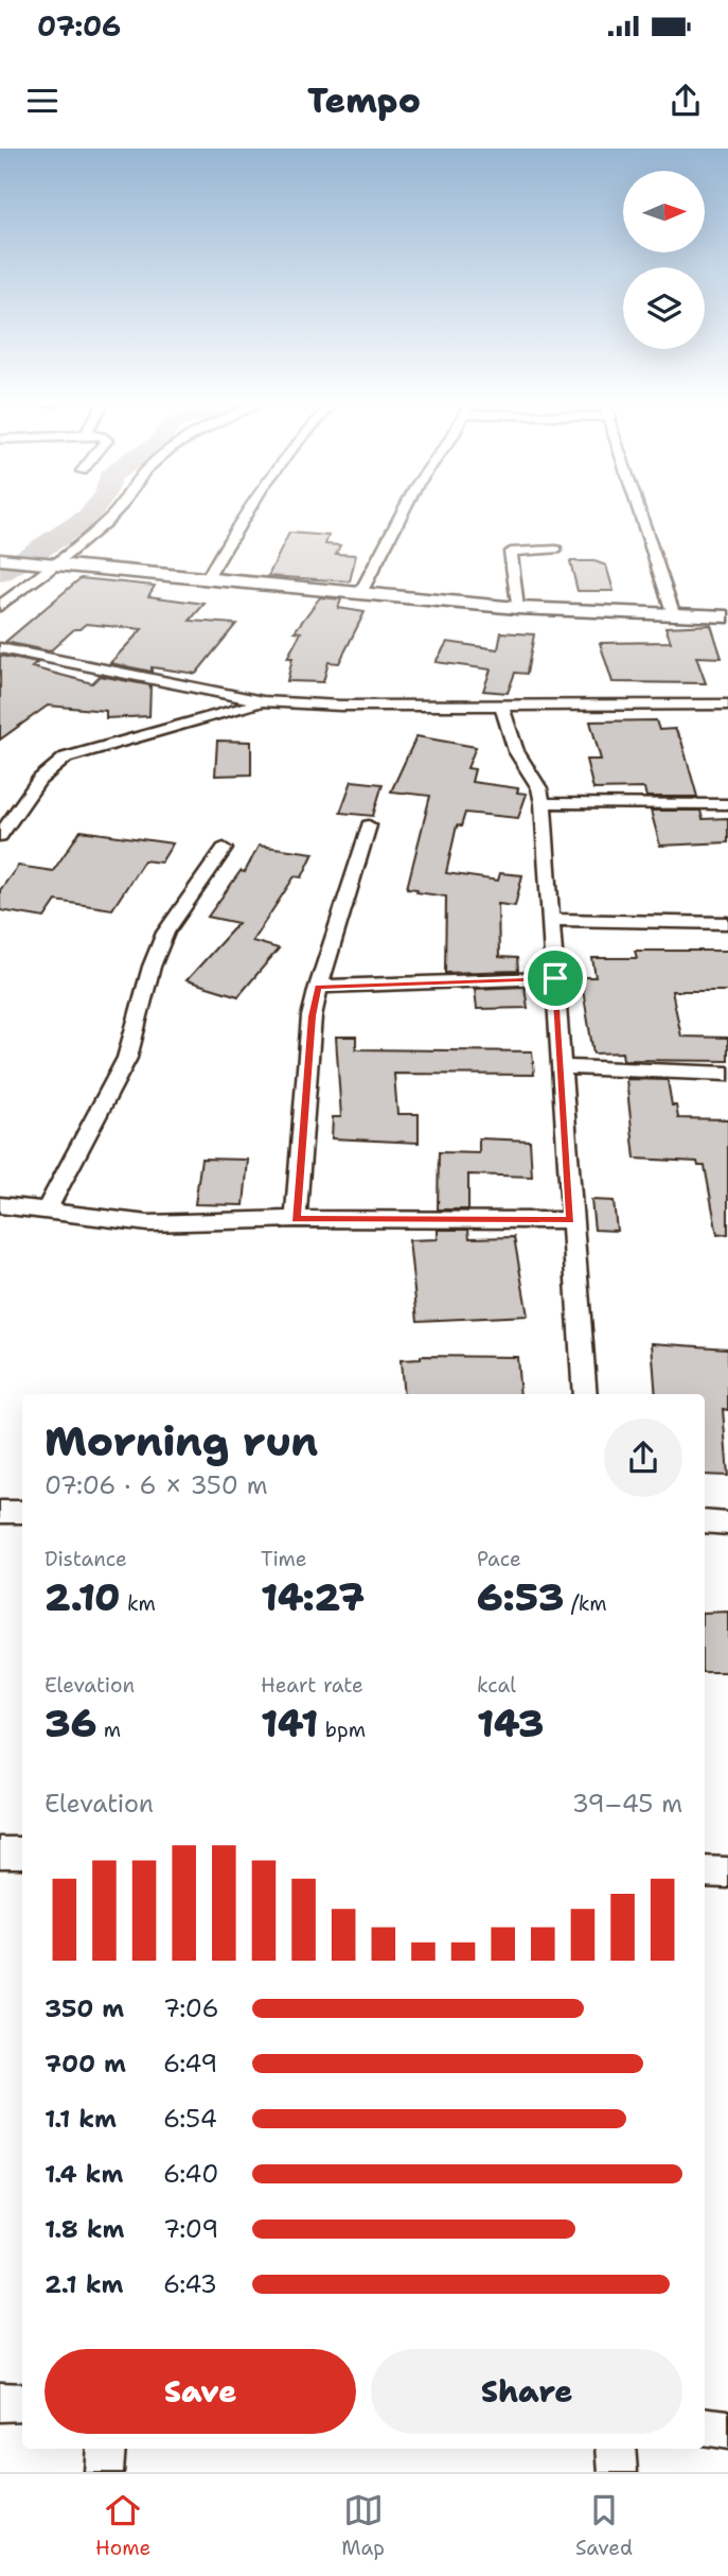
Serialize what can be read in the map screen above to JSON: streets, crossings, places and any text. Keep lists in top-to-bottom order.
{
  "north": "right",
  "page": {
    "status": "07:06",
    "header": "Tempo",
    "heading": ["Morning run", "07:06 · 6 × 350 m"],
    "stats": [
      ["Distance", "2.10 km"],
      ["Time", "14:27"],
      ["Pace", "6:53 /km"],
      ["Elevation", "36 m"],
      ["Heart rate", "141 bpm"],
      ["kcal", "143"]
    ],
    "chart": ["Elevation", "39–45 m"],
    "list": [
      {
        "name": "350 m",
        "note": "7:06"
      },
      {
        "name": "700 m",
        "note": "6:49"
      },
      {
        "name": "1.1 km",
        "note": "6:54"
      },
      {
        "name": "1.4 km",
        "note": "6:40"
      },
      {
        "name": "1.8 km",
        "note": "7:09"
      },
      {
        "name": "2.1 km",
        "note": "6:43"
      }
    ],
    "buttons": ["Save", "Share"],
    "tabs": ["Home", "Map", "Saved"]
  }
}
